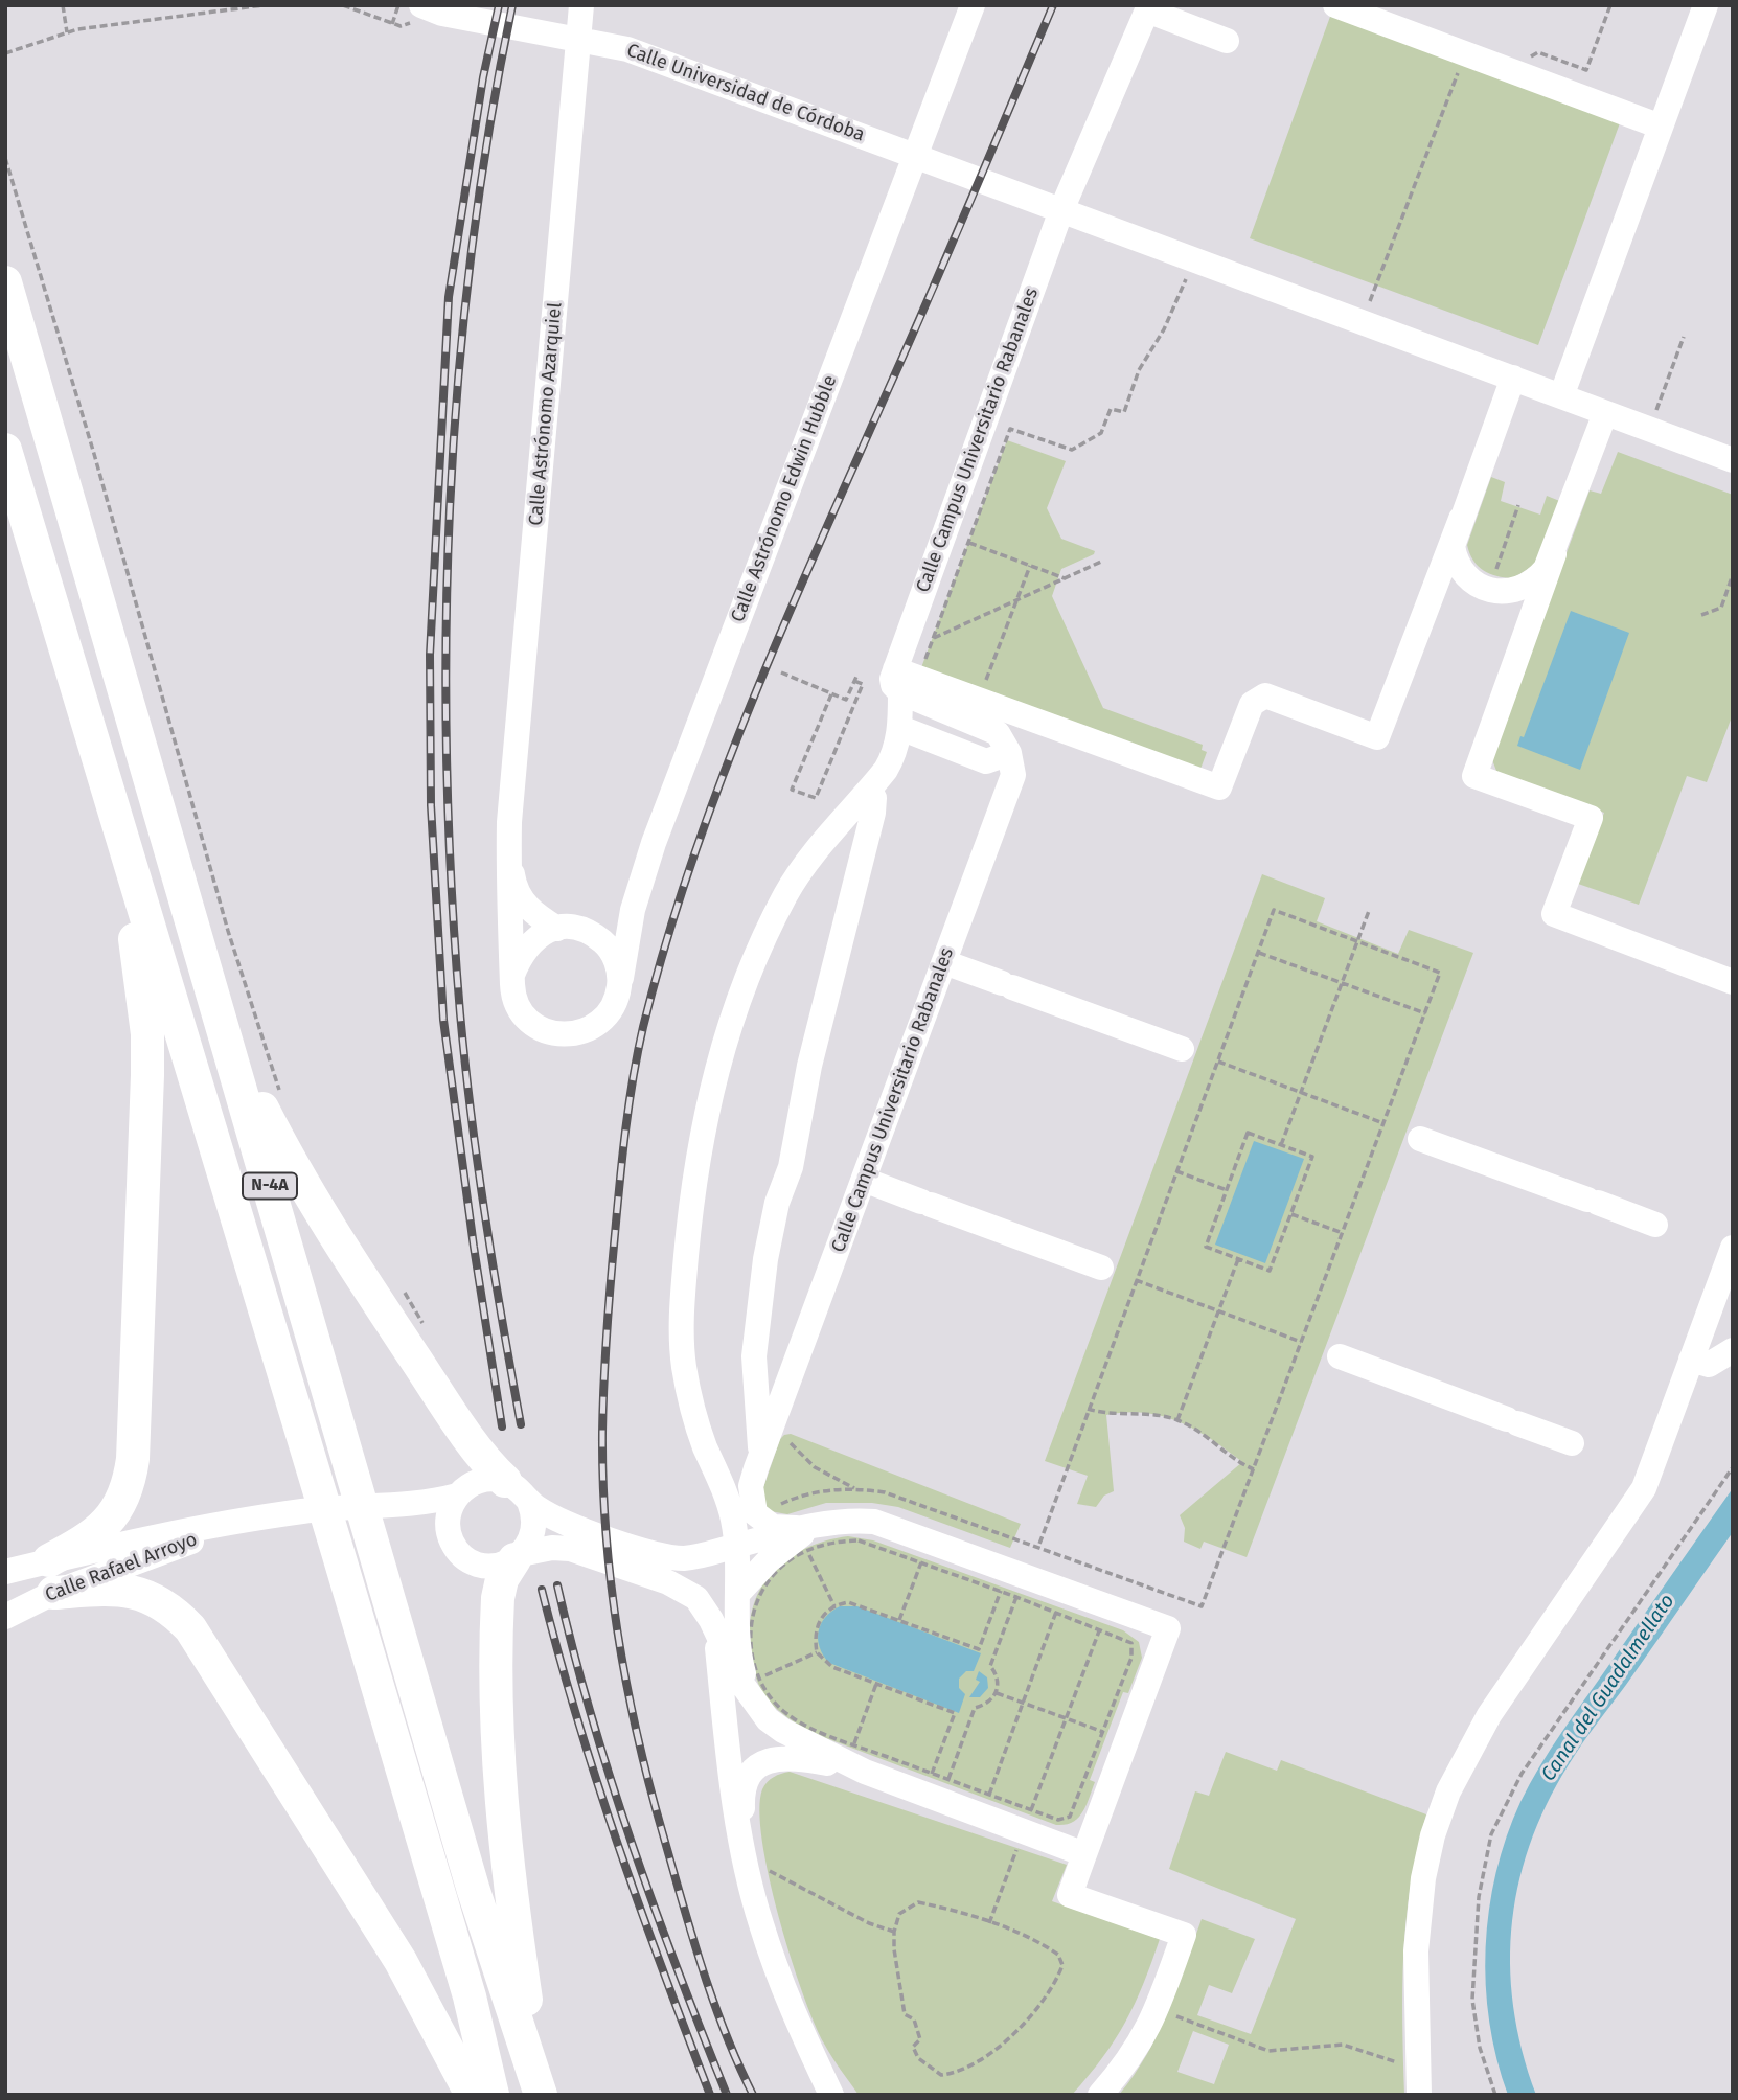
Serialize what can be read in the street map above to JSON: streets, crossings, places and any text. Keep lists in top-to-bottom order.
{
  "streets": {
    "main road": ["N-4A"],
    "street": [
      "Calle Universidad de Córdoba",
      "Calle Astrónomo Azarquiel",
      "Calle Campus Universitario Rabanales",
      "Calle Astrónomo Edwin Hubble",
      "Calle Rafael Arroyo"
    ]
  },
  "crossings": [
    ["Calle Universidad de Córdoba", "Calle Campus Universitario Rabanales"]
  ],
  "water": ["Canal del Guadalmellato"]
}
